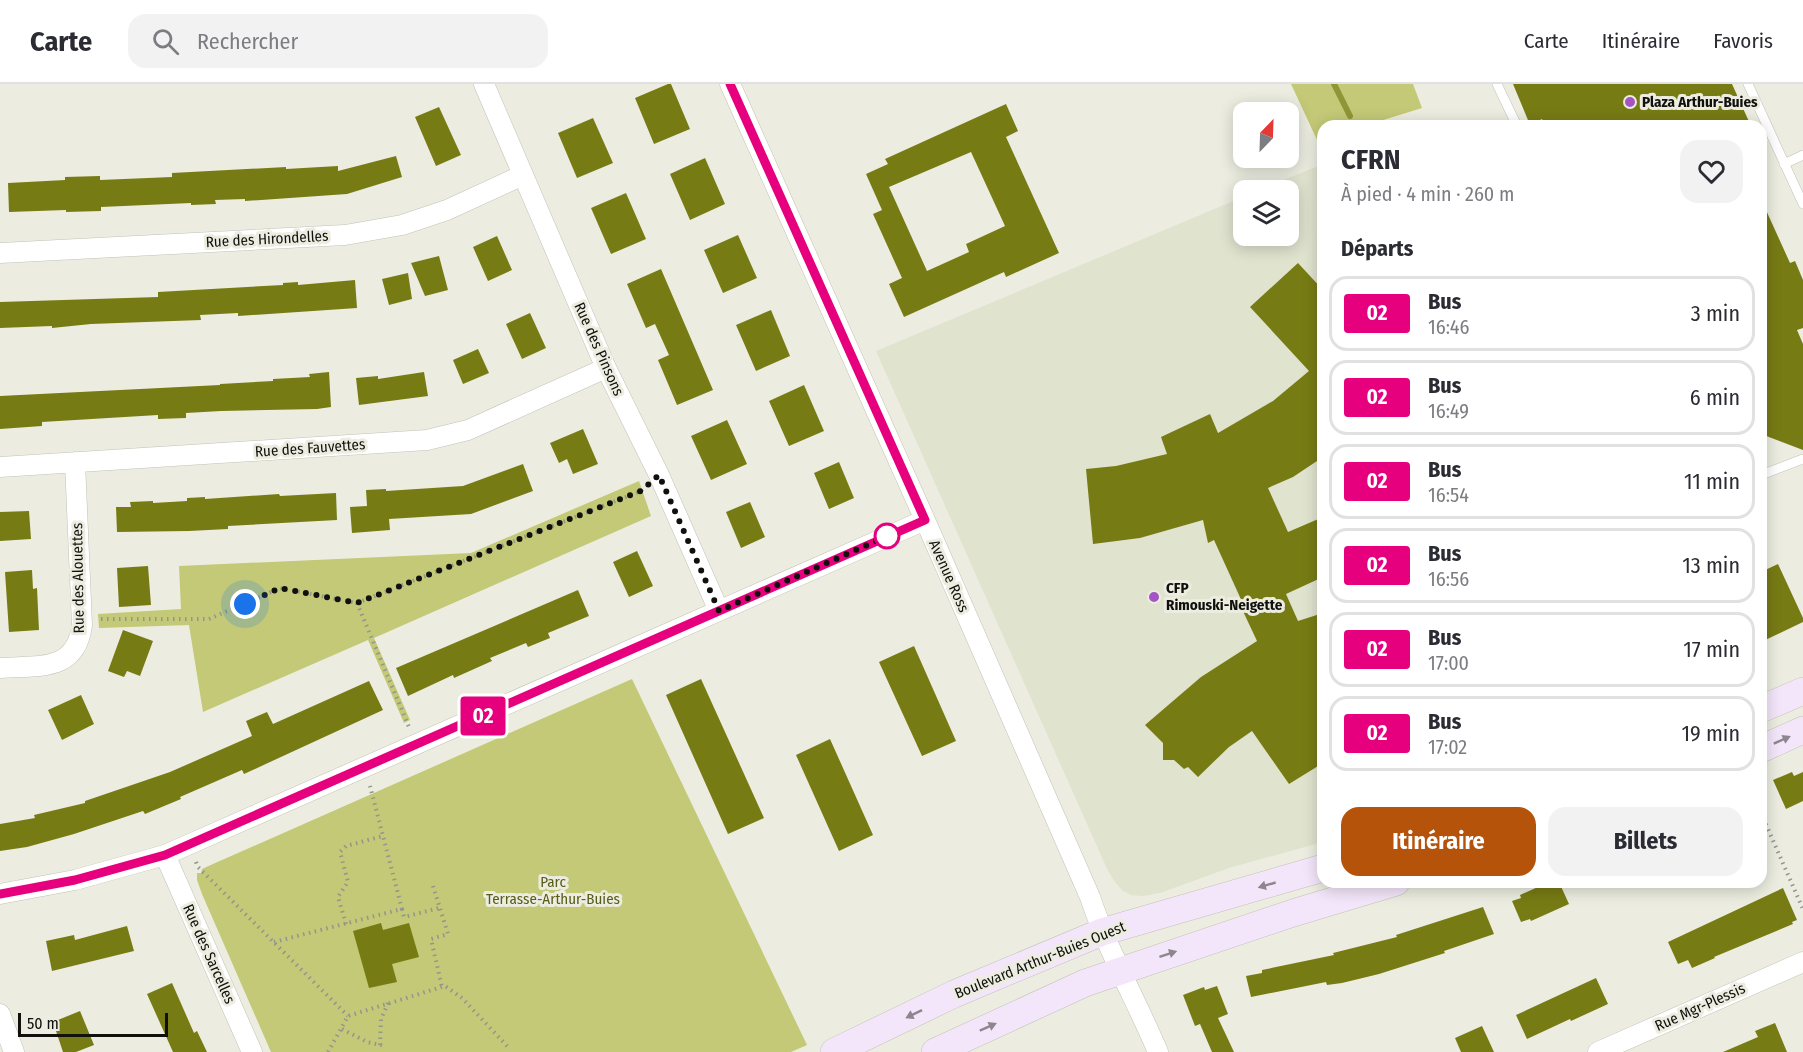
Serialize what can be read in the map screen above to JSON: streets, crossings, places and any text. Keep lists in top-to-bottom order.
{
  "streets": {
    "street": [
      "Rue des Hirondelles",
      "Rue des Pinsons",
      "Rue des Fauvettes",
      "Avenue Ross",
      "Rue des Alouettes",
      "Rue des Sarcelles",
      "Boulevard Arthur-Buies Ouest",
      "Rue Mgr-Plessis"
    ]
  },
  "crossings": [
    ["Rue des Hirondelles", "Rue des Pinsons"],
    ["Rue des Pinsons", "Rue des Fauvettes"],
    ["Rue des Fauvettes", "Rue des Alouettes"],
    ["Avenue Ross", "Boulevard Arthur-Buies Ouest"]
  ],
  "parks": ["Parc Terrasse-Arthur-Buies"],
  "places": ["Plaza Arthur-Buies", "CFP Rimouski-Neigette"],
  "lines": ["bus line 02"],
  "scale_bar": "50 m",
  "north": "top right",
  "page": {
    "header": "Carte",
    "search": "Rechercher",
    "nav": ["Carte", "Itinéraire", "Favoris"],
    "on_map": "02",
    "heading": [
      ["CFRN", "À pied · 4 min · 260 m"],
      "Départs"
    ],
    "list": [
      {
        "mark": "02",
        "name": "Bus",
        "note": "16:46",
        "value": "3 min"
      },
      {
        "mark": "02",
        "name": "Bus",
        "note": "16:49",
        "value": "6 min"
      },
      {
        "mark": "02",
        "name": "Bus",
        "note": "16:54",
        "value": "11 min"
      },
      {
        "mark": "02",
        "name": "Bus",
        "note": "16:56",
        "value": "13 min"
      },
      {
        "mark": "02",
        "name": "Bus",
        "note": "17:00",
        "value": "17 min"
      },
      {
        "mark": "02",
        "name": "Bus",
        "note": "17:02",
        "value": "19 min"
      }
    ],
    "buttons": ["Itinéraire", "Billets"],
    "scale": "50 m"
  }
}
